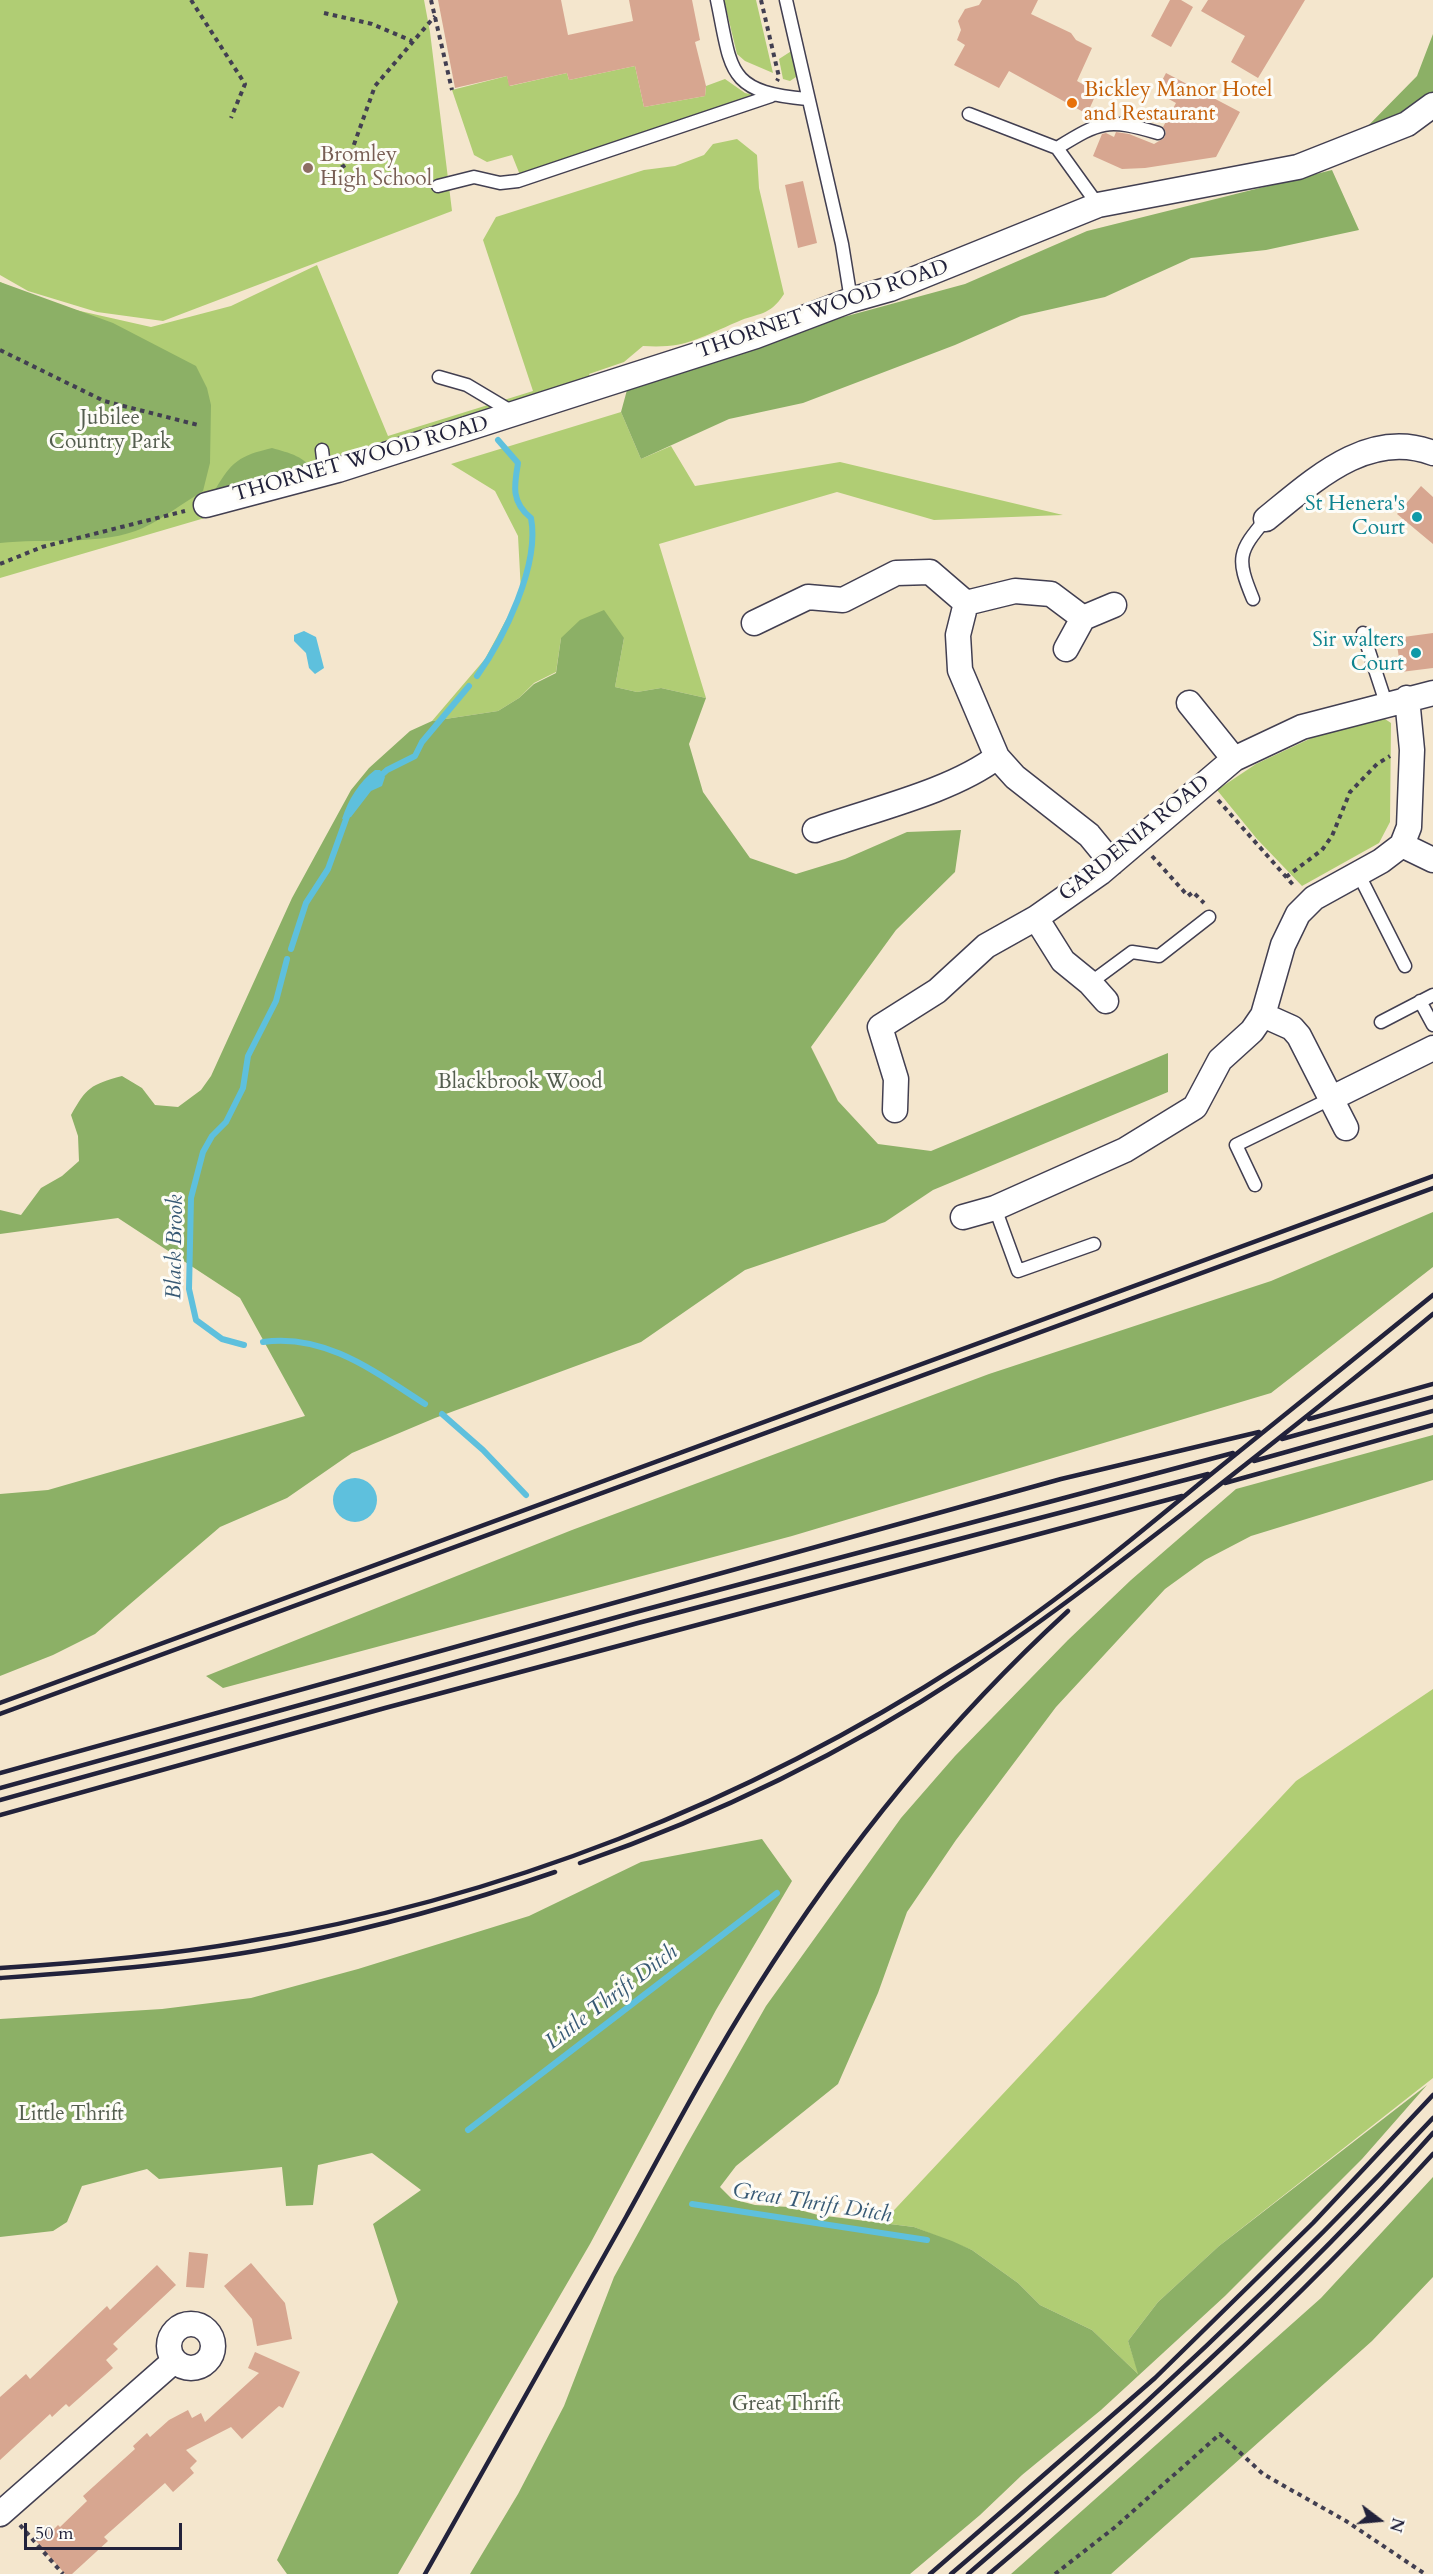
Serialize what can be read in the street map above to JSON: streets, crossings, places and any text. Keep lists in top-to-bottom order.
{
  "streets": {
    "street": ["THORNET WOOD ROAD", "GARDENIA ROAD"]
  },
  "water": ["Black Brook", "Little Thrift Ditch", "Great Thrift Ditch"],
  "parks": [
    "Jubilee Country Park",
    "Blackbrook Wood",
    "Little Thrift",
    "Great Thrift"
  ],
  "places": [
    "Bickley Manor Hotel and Restaurant",
    "Bromley High School",
    "St Henera's Court",
    "Sir walters Court"
  ],
  "scale_bar": "50 m",
  "north": "right"
}
